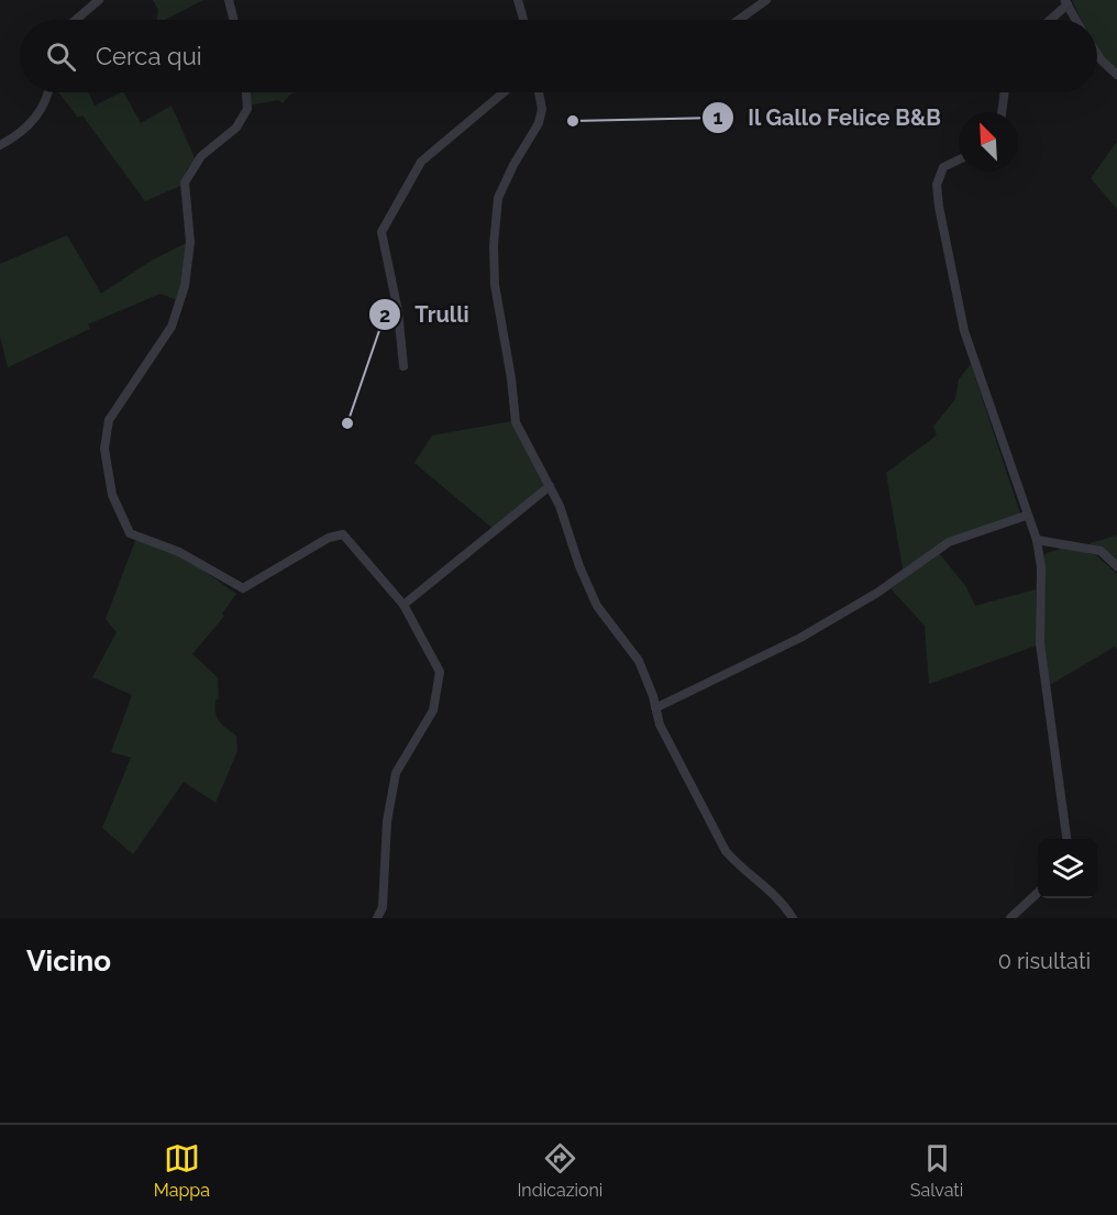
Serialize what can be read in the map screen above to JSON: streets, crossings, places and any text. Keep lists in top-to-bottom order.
{
  "places": ["Il Gallo Felice B&B", "Trulli"],
  "north": "top left",
  "page": {
    "search": "Cerca qui",
    "heading": ["Vicino", "0 risultati"],
    "nav": ["Mappa", "Indicazioni", "Salvati"]
  }
}
